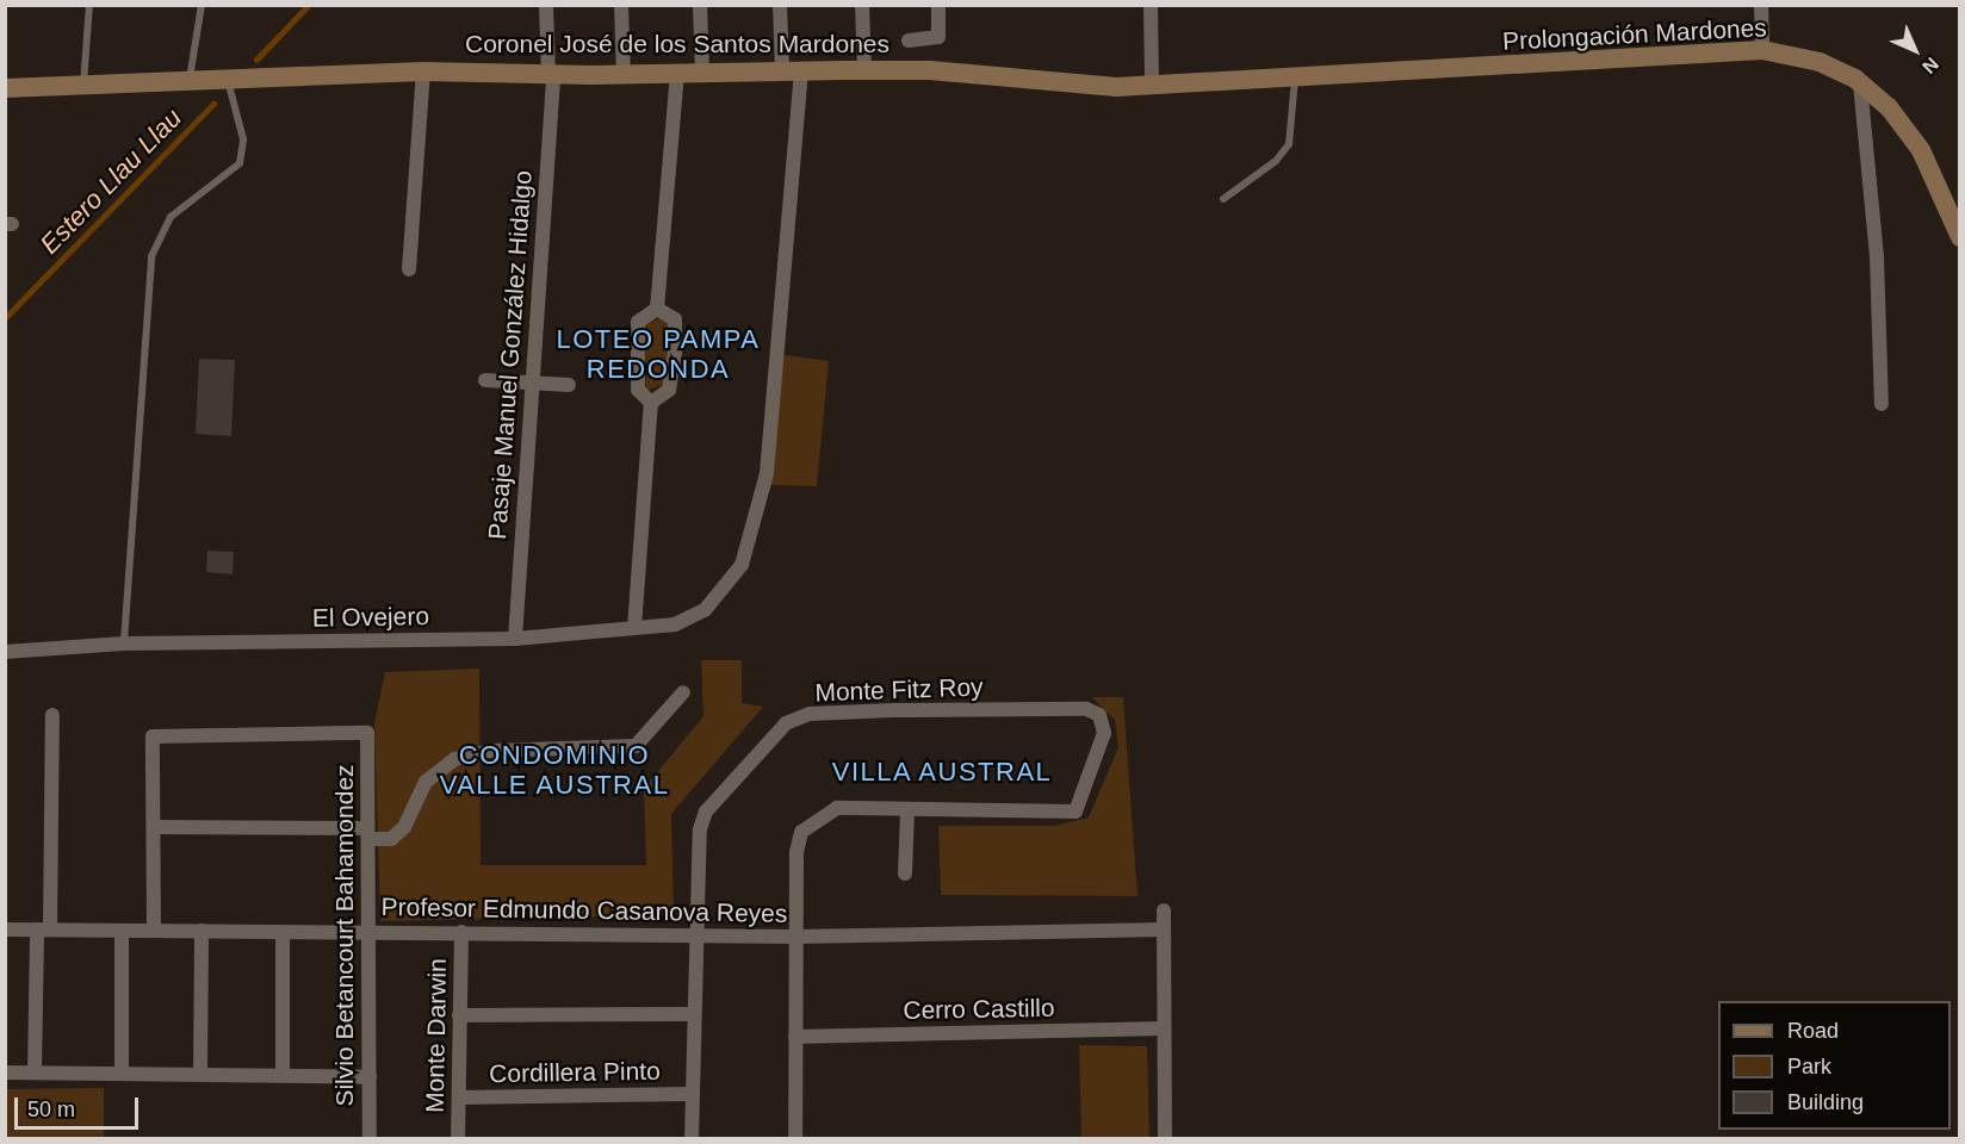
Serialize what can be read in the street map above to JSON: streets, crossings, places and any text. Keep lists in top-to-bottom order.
{
  "streets": {
    "street": [
      "Prolongación Mardones",
      "Coronel José de los Santos Mardones",
      "Pasaje Manuel González Hidalgo",
      "El Ovejero",
      "Monte Fitz Roy",
      "Profesor Edmundo Casanova Reyes",
      "Silvio Betancourt Bahamondez",
      "Cerro Castillo",
      "Monte Darwin",
      "Cordillera Pinto"
    ]
  },
  "crossings": [
    ["Prolongación Mardones", "Coronel José de los Santos Mardones"],
    ["Coronel José de los Santos Mardones", "Pasaje Manuel González Hidalgo"],
    ["Coronel José de los Santos Mardones", "El Ovejero"],
    ["Pasaje Manuel González Hidalgo", "El Ovejero"],
    ["Monte Fitz Roy", "Profesor Edmundo Casanova Reyes"],
    ["Monte Fitz Roy", "Cordillera Pinto"],
    ["Profesor Edmundo Casanova Reyes", "Silvio Betancourt Bahamondez"],
    ["Profesor Edmundo Casanova Reyes", "Monte Darwin"],
    ["Monte Darwin", "Cordillera Pinto"]
  ],
  "districts": ["LOTEO PAMPA REDONDA", "CONDOMINIO VALLE AUSTRAL", "VILLA AUSTRAL"],
  "water": ["Estero Llau Llau"],
  "legend": ["Road", "Park", "Building"],
  "scale_bar": "50 m",
  "north": "bottom right"
}
